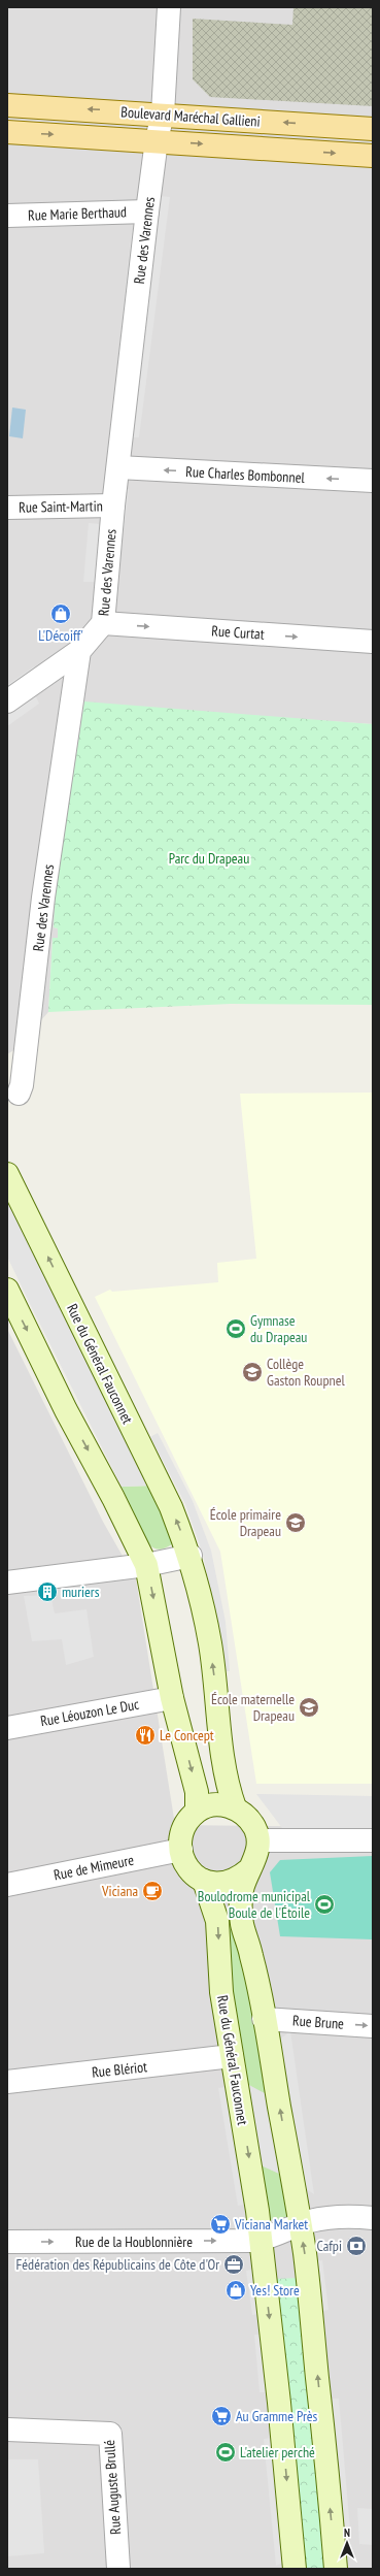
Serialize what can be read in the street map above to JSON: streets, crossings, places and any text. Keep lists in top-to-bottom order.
{
  "streets": {
    "main road": ["Boulevard Maréchal Gallieni", "Rue du Général Fauconnet"],
    "street": [
      "Rue Marie Berthaud",
      "Rue des Varennes",
      "Rue Charles Bombonnel",
      "Rue Saint-Martin",
      "Rue Curtat",
      "Rue Léouzon Le Duc",
      "Rue de Mimeure",
      "Rue Brune",
      "Rue Blériot",
      "Rue de la Houblonnière",
      "Rue Auguste Brullé"
    ]
  },
  "crossings": [
    ["Boulevard Maréchal Gallieni", "Rue des Varennes"],
    ["Rue Marie Berthaud", "Rue des Varennes"],
    ["Rue des Varennes", "Rue Charles Bombonnel"],
    ["Rue des Varennes", "Rue Saint-Martin"],
    ["Rue des Varennes", "Rue Curtat"],
    ["Rue du Général Fauconnet", "Rue de Mimeure"],
    ["Rue du Général Fauconnet", "Rue Blériot"],
    ["Rue du Général Fauconnet", "Rue de la Houblonnière"]
  ],
  "one_way": ["Rue Charles Bombonnel", "Rue Curtat", "Rue de la Houblonnière"],
  "parks": ["Parc du Drapeau"],
  "places": {
    "shop": ["L'Décoiff'", "Yes! Store"],
    "sports": ["Gymnase du Drapeau", "Boulodrome municipal Boule de l'Étoile", "L'atelier perché"],
    "school or university": ["Collège Gaston Roupnel", "École primaire Drapeau", "École maternelle Drapeau"],
    "building": ["muriers"],
    "restaurant": ["Le Concept"],
    "cafe": ["Viciana"],
    "supermarket": ["Viciana Market", "Au Gramme Près"],
    "bank": ["Cafpi"],
    "office": ["Fédération des Républicains de Côte d'Or"]
  },
  "north": "top"
}
